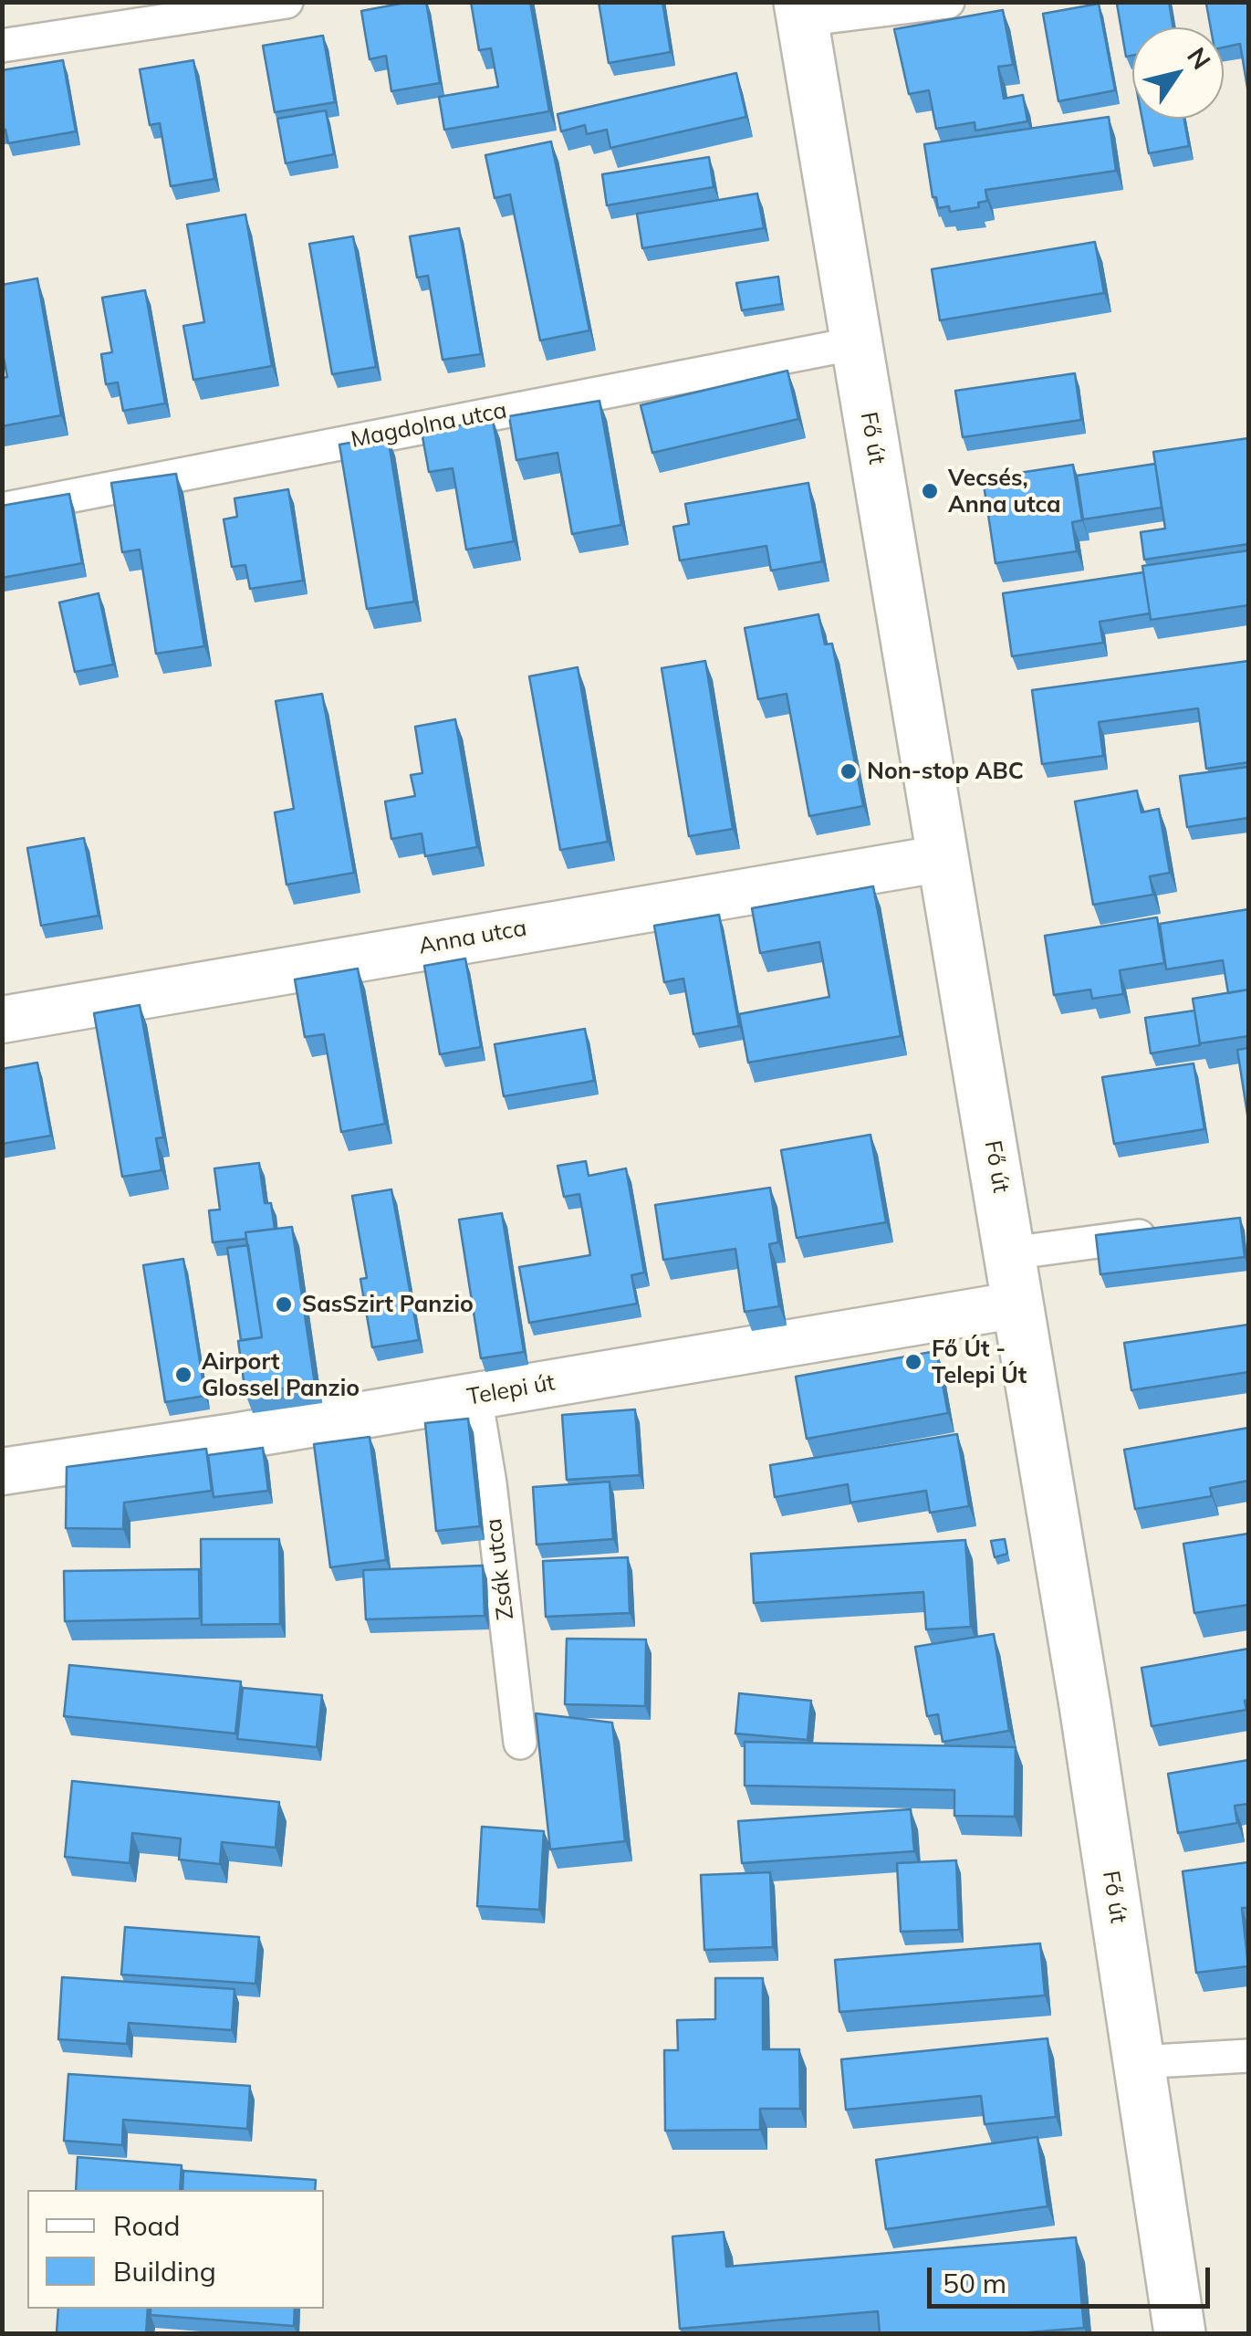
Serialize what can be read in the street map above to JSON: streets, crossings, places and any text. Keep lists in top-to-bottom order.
{
  "streets": {
    "main road": ["Fő út", "Anna utca", "Telepi út"],
    "street": ["Magdolna utca", "Zsák utca"]
  },
  "crossings": [
    ["Magdolna utca", "Fő út"],
    ["Fő út", "Anna utca"],
    ["Fő út", "Telepi út"],
    ["Telepi út", "Zsák utca"]
  ],
  "places": [
    "Vecsés, Anna utca",
    "Non-stop ABC",
    "SasSzirt Panzio",
    "Fő Út - Telepi Út",
    "Airport Glossel Panzio"
  ],
  "legend": ["Road", "Building"],
  "scale_bar": "50 m",
  "north": "top right"
}
